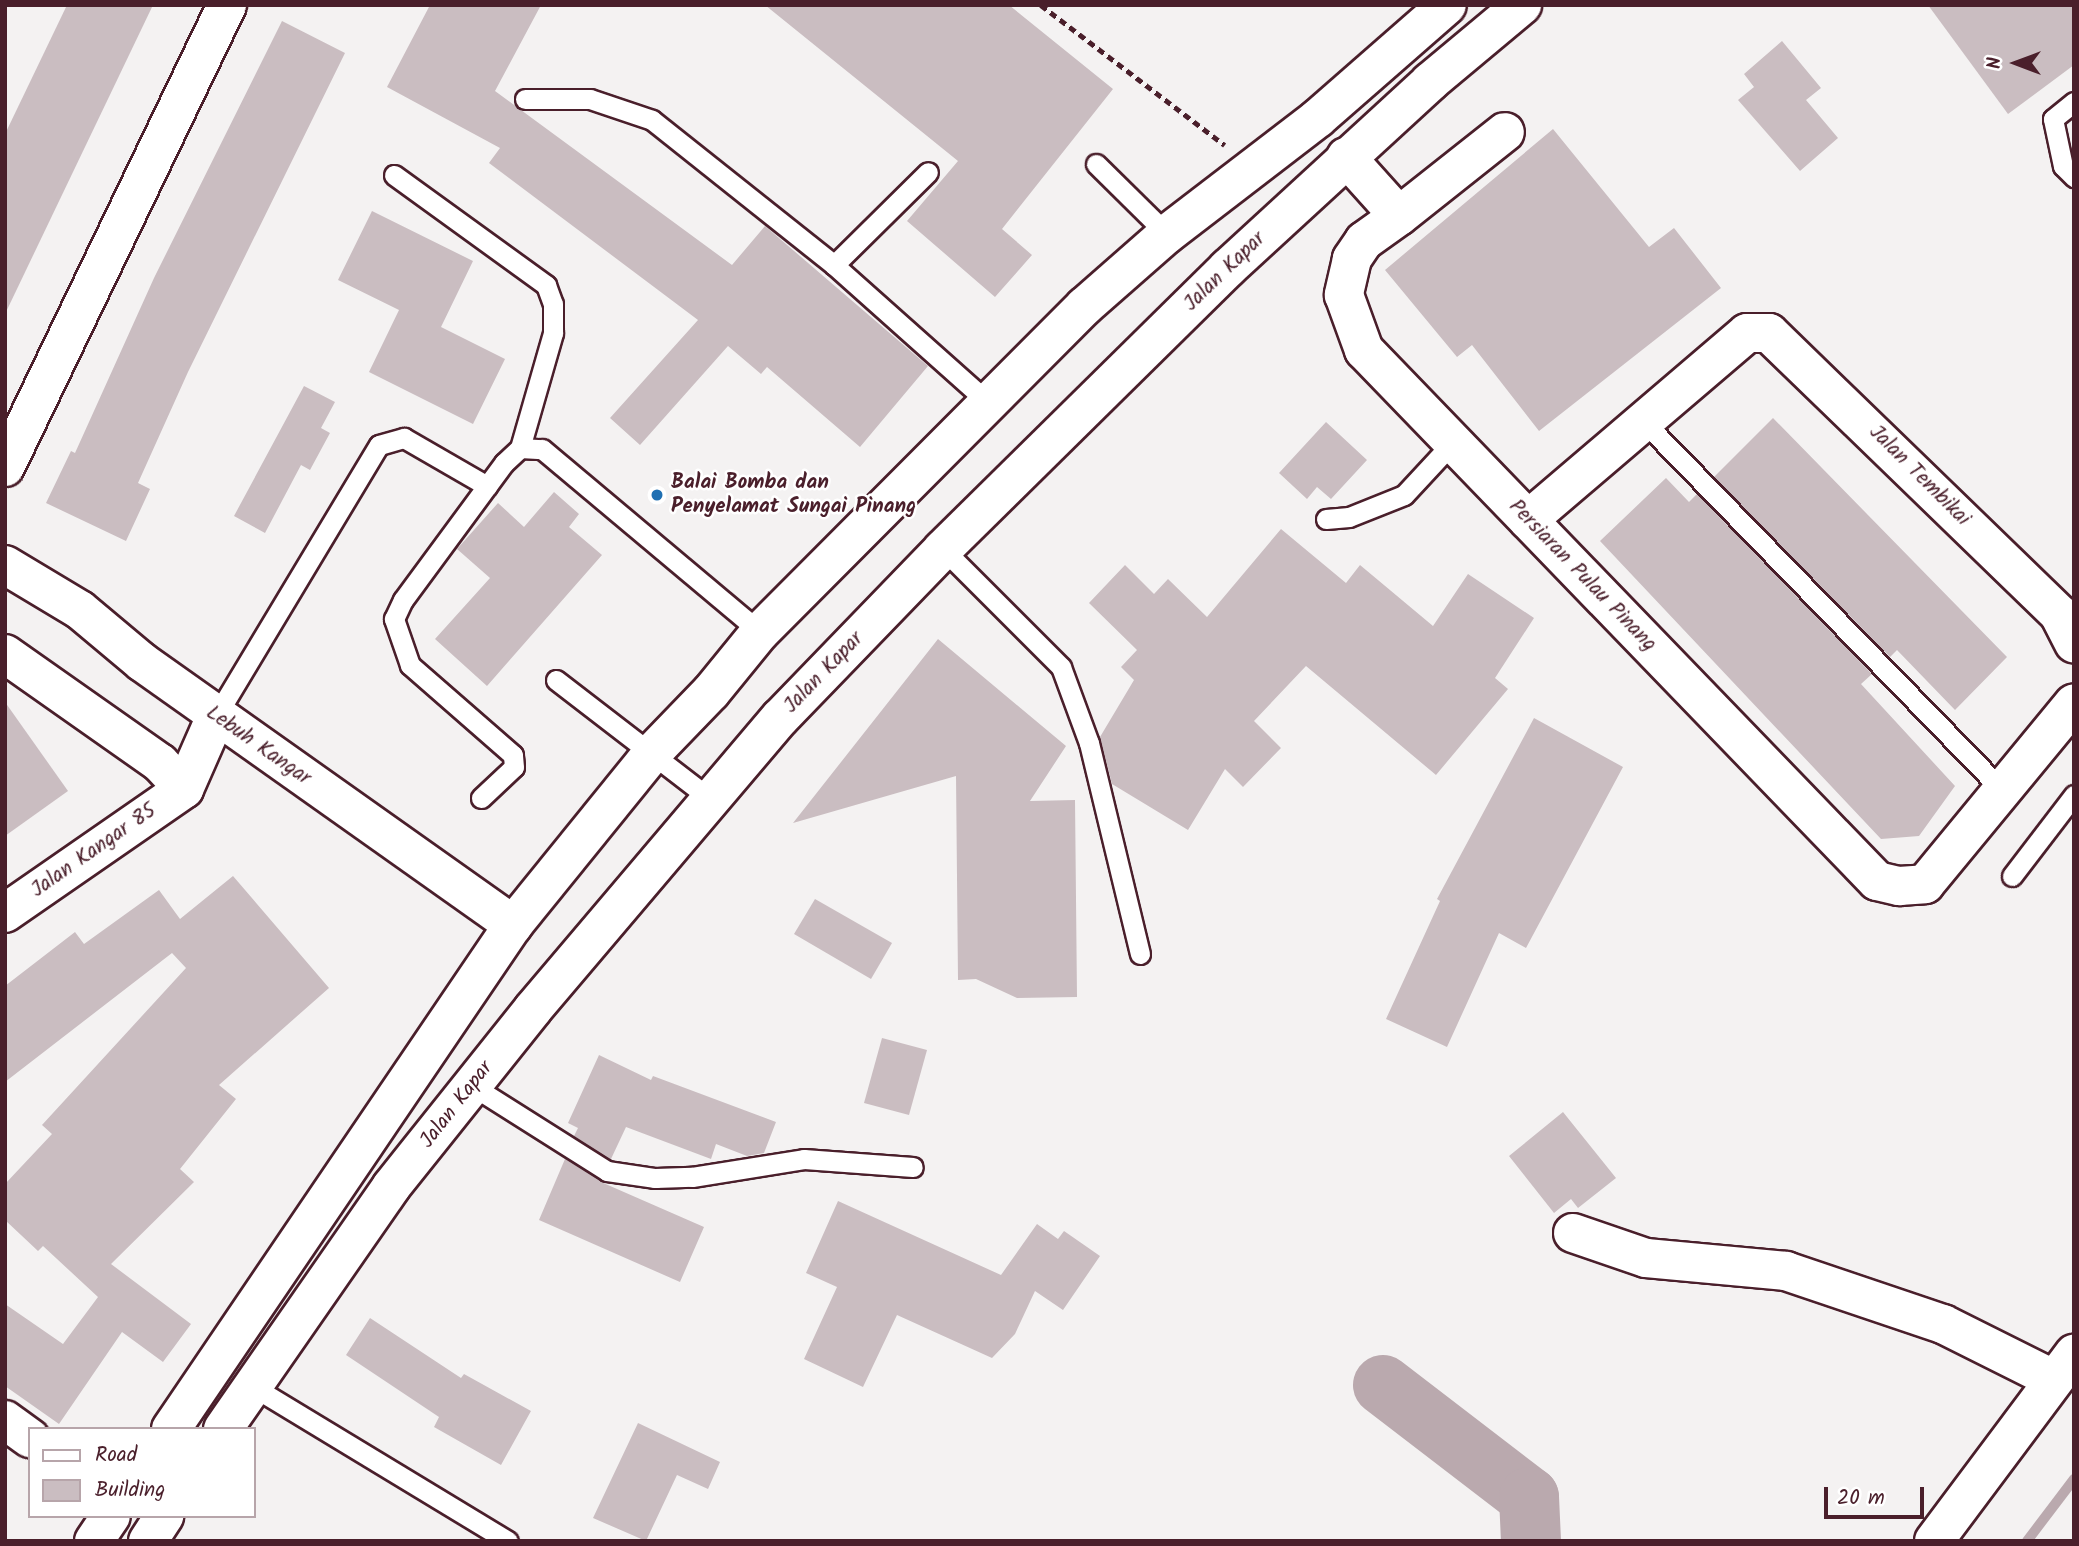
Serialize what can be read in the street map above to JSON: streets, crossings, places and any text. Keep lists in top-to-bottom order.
{
  "streets": {
    "main road": [
      "Jalan Kapar",
      "Jalan Tembikai",
      "Persiaran Pulau Pinang",
      "Lebuh Kangar",
      "Jalan Kangar 85"
    ]
  },
  "places": ["Balai Bomba dan Penyelamat Sungai Pinang"],
  "legend": ["Road", "Building"],
  "scale_bar": "20 m",
  "north": "left"
}
